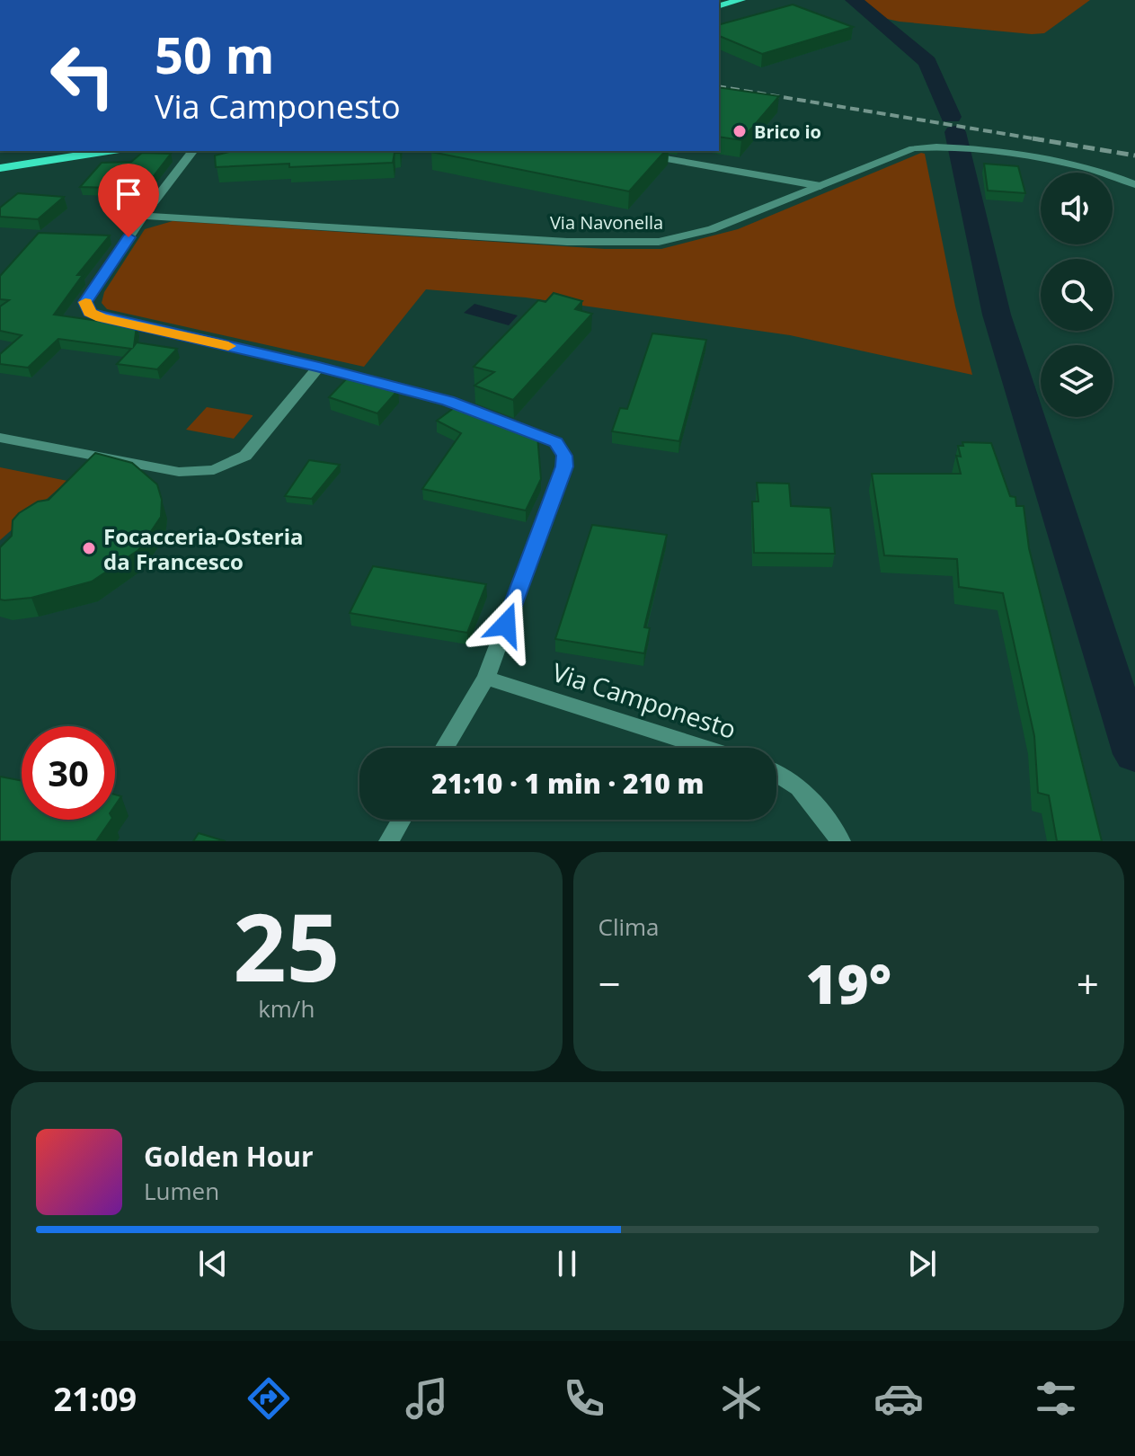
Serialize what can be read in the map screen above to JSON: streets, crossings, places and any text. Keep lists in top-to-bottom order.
{
  "streets": {
    "street": ["Via Navonella", "Via Camponesto"]
  },
  "places": ["Brico io", "Focacceria-Osteria da Francesco"],
  "page": {
    "turn": ["50 m", "Via Camponesto"],
    "limit": "30",
    "trip": "21:10 · 1 min · 210 m",
    "tile": [
      ["25", "km/h"],
      "Clima"
    ],
    "heat": ["−", "19°", "+"],
    "song": ["Golden Hour", "Lumen"],
    "tabs": "21:09"
  }
}
